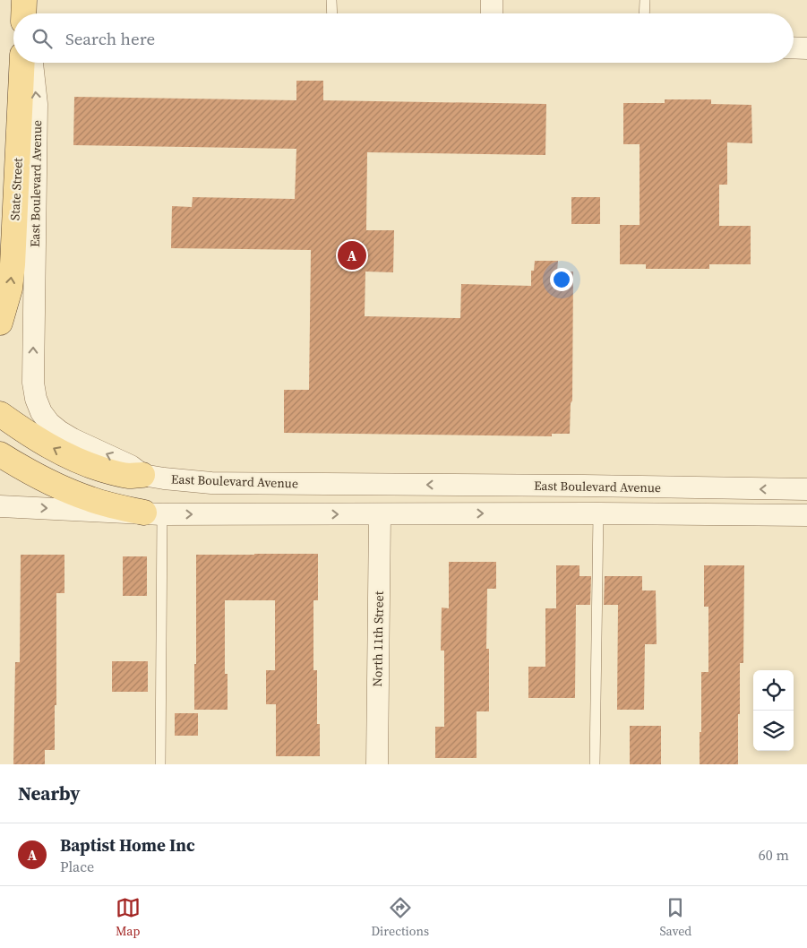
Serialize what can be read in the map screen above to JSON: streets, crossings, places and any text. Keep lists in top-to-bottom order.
{
  "streets": {
    "main road": ["State Street"],
    "street": ["East Boulevard Avenue", "North 11th Street"]
  },
  "one_way": ["State Street"],
  "page": {
    "search": "Search here",
    "pins": "A",
    "heading": "Nearby",
    "list": [
      {
        "mark": "A",
        "name": "Baptist Home Inc",
        "note": "Place",
        "value": "60 m"
      }
    ],
    "nav": ["Map", "Directions", "Saved"]
  }
}
